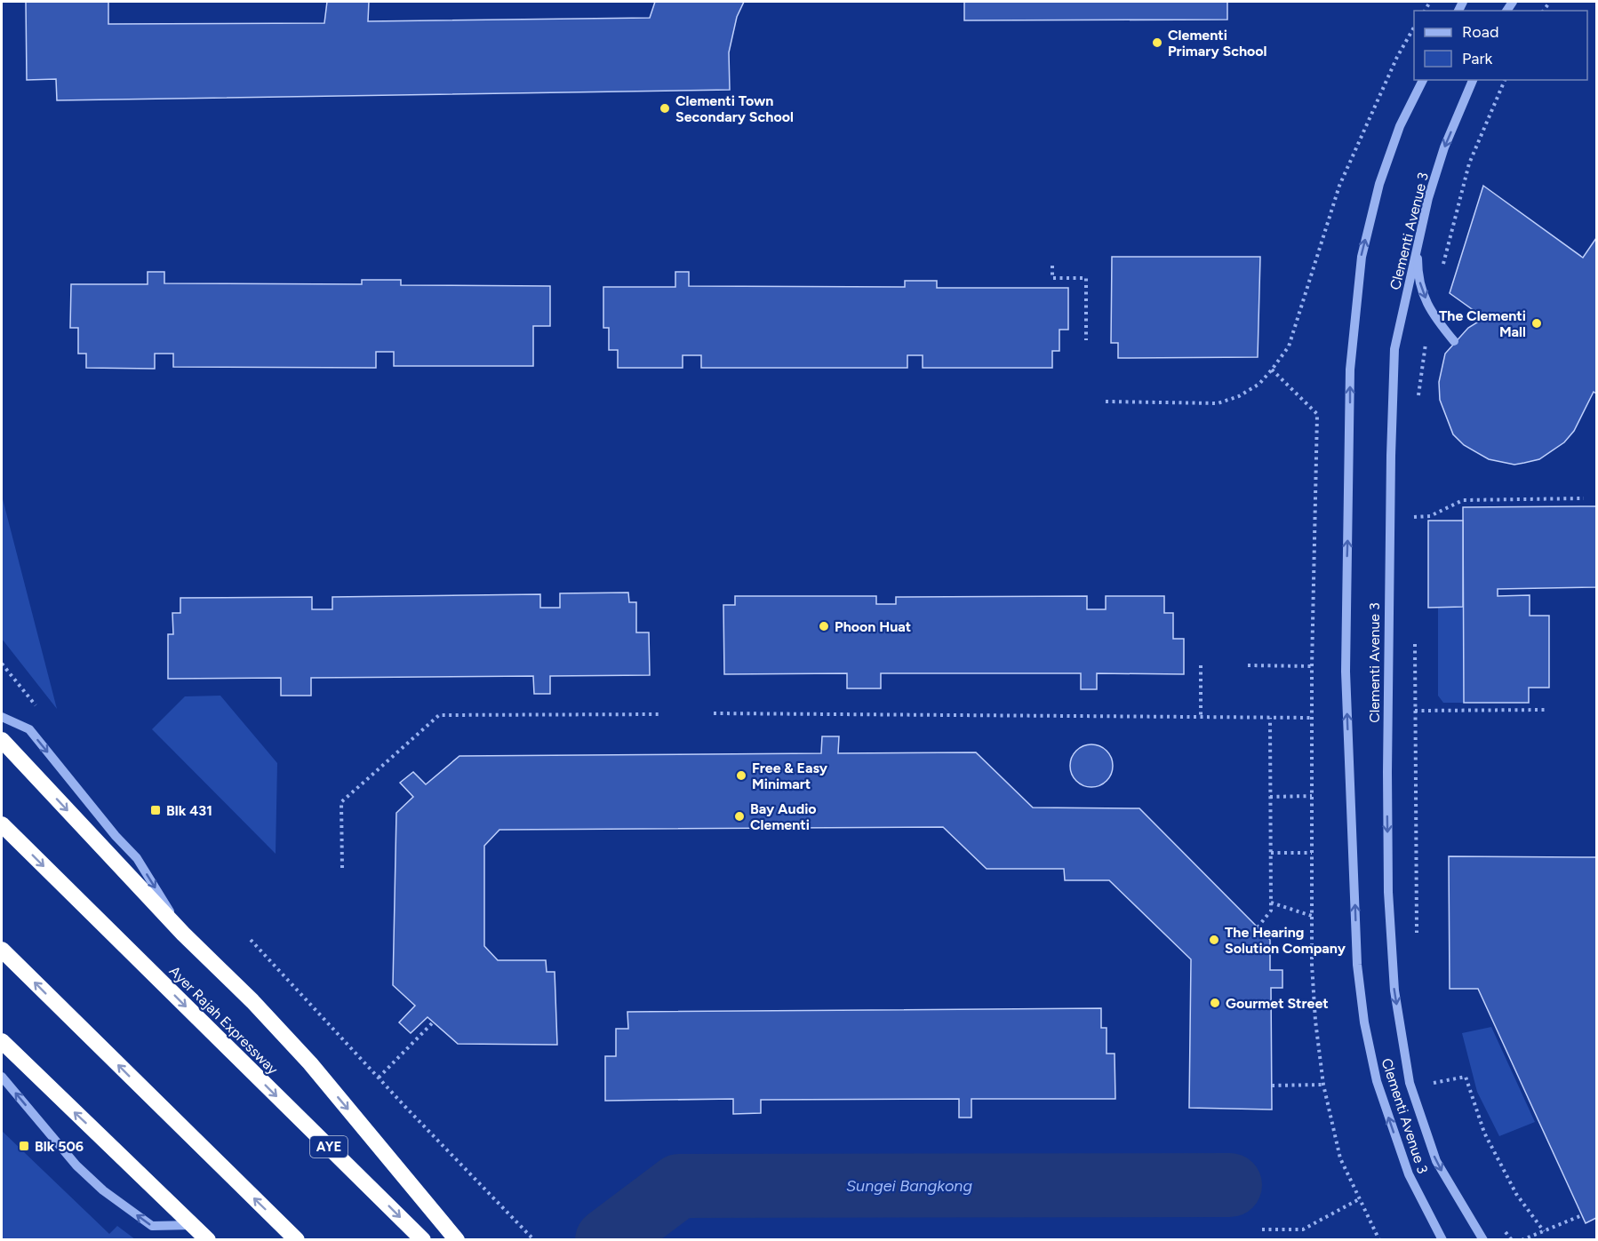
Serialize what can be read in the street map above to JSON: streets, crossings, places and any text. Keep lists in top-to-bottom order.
{
  "streets": {
    "highway": ["Ayer Rajah Expressway", "AYE"],
    "street": ["Clementi Avenue 3"]
  },
  "water": ["Sungei Bangkong"],
  "places": {
    "other": [
      "Clementi Primary School",
      "Clementi Town Secondary School",
      "The Clementi Mall",
      "Phoon Huat",
      "Free & Easy Minimart",
      "Bay Audio Clementi",
      "The Hearing Solution Company",
      "Gourmet Street"
    ],
    "transit": ["Blk 431", "Blk 506"]
  },
  "legend": ["Road", "Park"]
}
